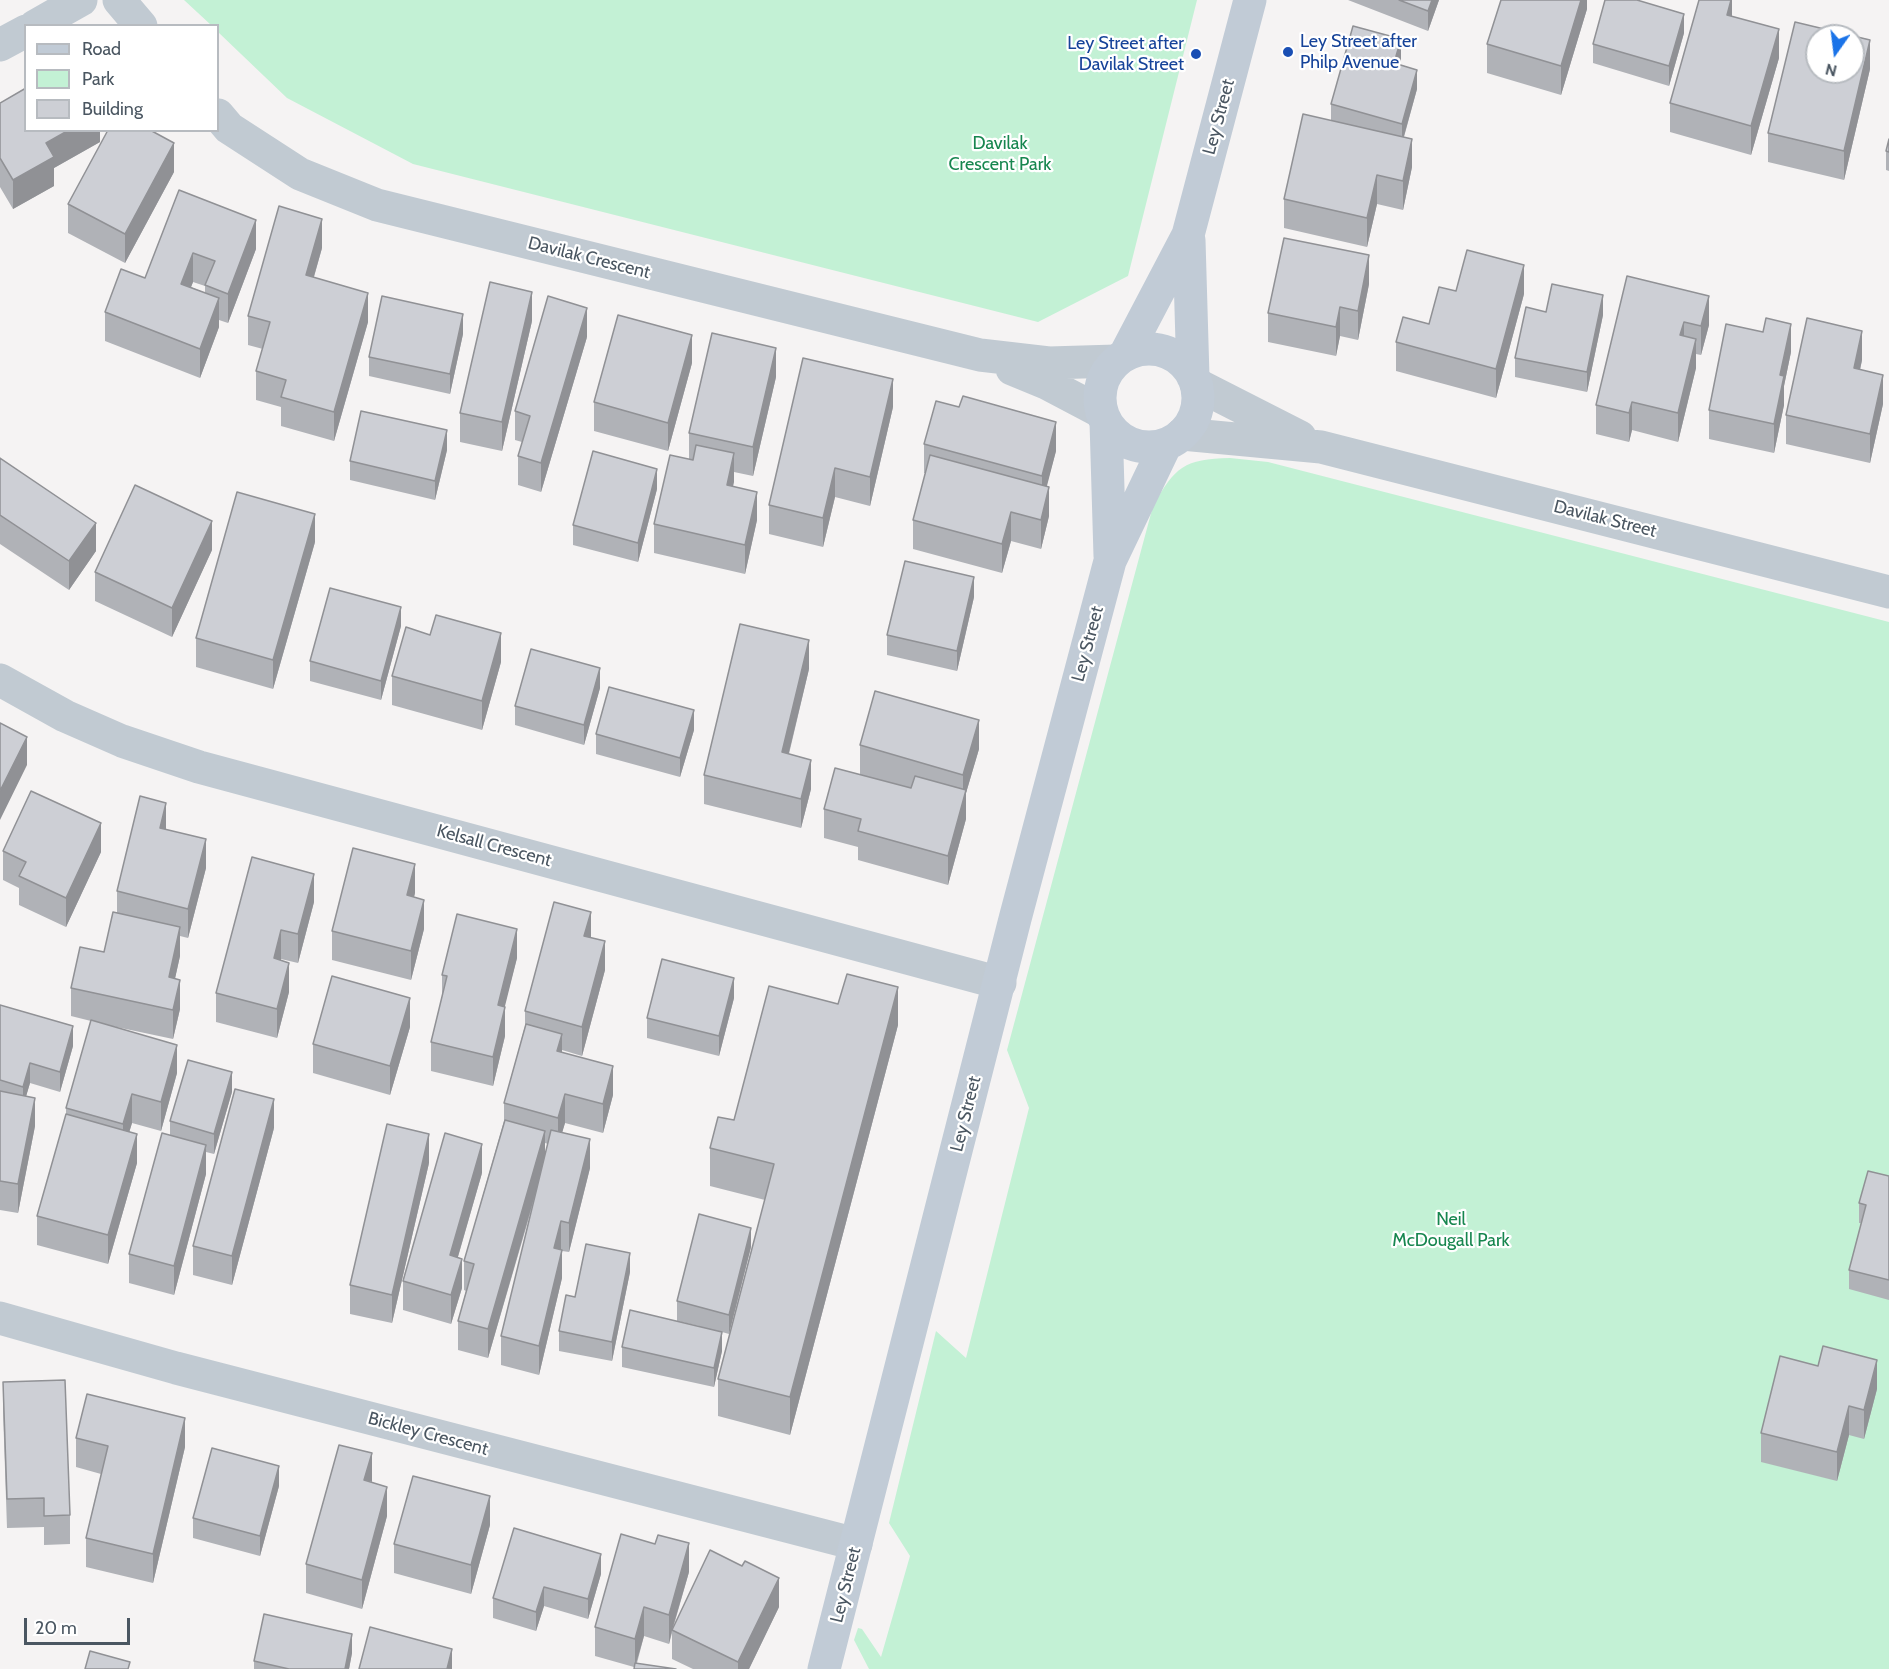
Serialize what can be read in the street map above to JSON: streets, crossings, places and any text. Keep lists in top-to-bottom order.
{
  "streets": {
    "street": [
      "Ley Street",
      "Davilak Crescent",
      "Davilak Street",
      "Kelsall Crescent",
      "Bickley Crescent"
    ]
  },
  "crossings": [
    ["Ley Street", "Davilak Crescent"],
    ["Ley Street", "Davilak Street"],
    ["Ley Street", "Kelsall Crescent"],
    ["Ley Street", "Bickley Crescent"],
    ["Davilak Crescent", "Davilak Street"]
  ],
  "parks": ["Davilak Crescent Park", "Neil McDougall Park"],
  "places": ["Ley Street after Philp Avenue", "Ley Street after Davilak Street"],
  "legend": ["Road", "Park", "Building"],
  "scale_bar": "20 m",
  "north": "bottom"
}
